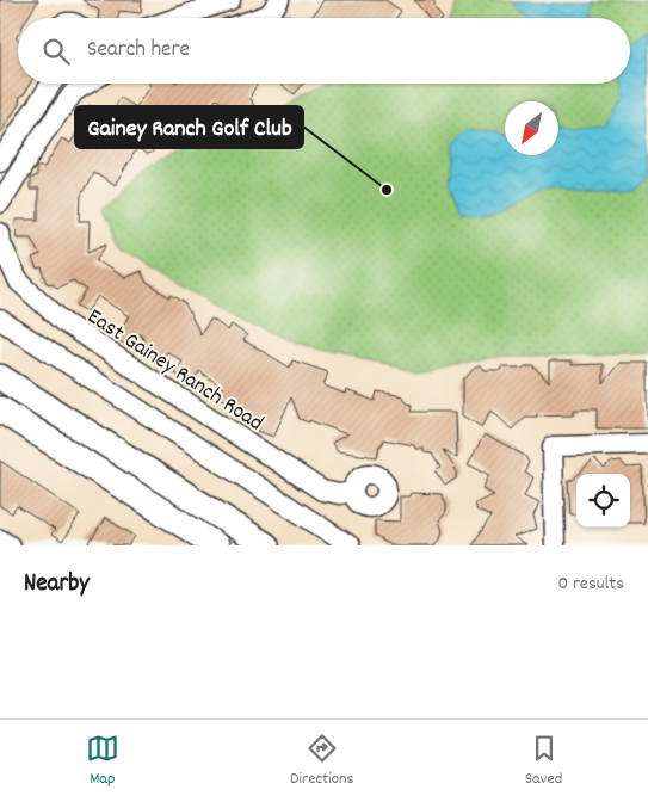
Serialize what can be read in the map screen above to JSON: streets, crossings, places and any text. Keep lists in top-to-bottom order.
{
  "streets": {
    "street": ["East Gainey Ranch Road"]
  },
  "places": ["Gainey Ranch Golf Club"],
  "north": "bottom left",
  "page": {
    "search": "Search here",
    "heading": ["Nearby", "0 results"],
    "nav": ["Map", "Directions", "Saved"]
  }
}
